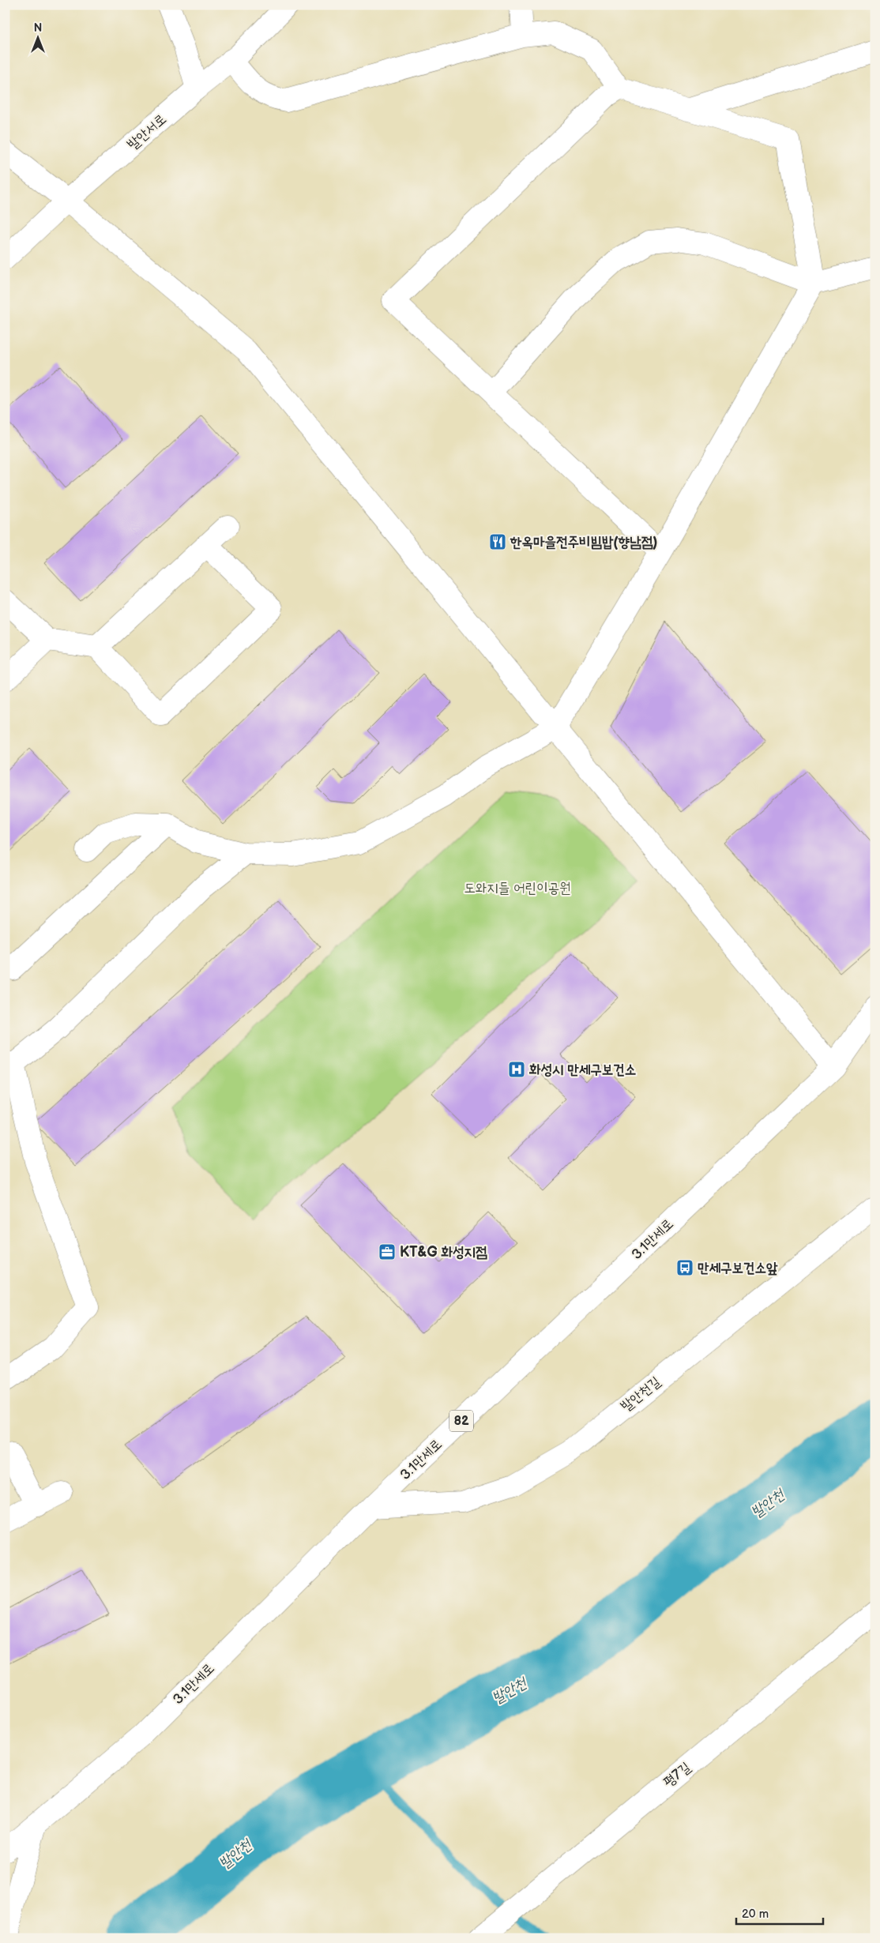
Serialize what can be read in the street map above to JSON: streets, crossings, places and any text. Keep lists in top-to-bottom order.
{
  "streets": {
    "street": [
      "발안서로",
      "3.1만세로",
      "발안천길",
      "82",
      "평7길"
    ]
  },
  "crossings": [
    ["3.1만세로", "발안천길"]
  ],
  "water": ["발안천"],
  "parks": ["도와지들 어린이공원"],
  "places": {
    "restaurant": ["한옥마을전주비빔밥(향남점)"],
    "hospital": ["화성시 만세구보건소"],
    "office": ["KT&G 화성지점"],
    "bus stop": ["만세구보건소앞"]
  },
  "scale_bar": "20 m",
  "north": "top"
}
